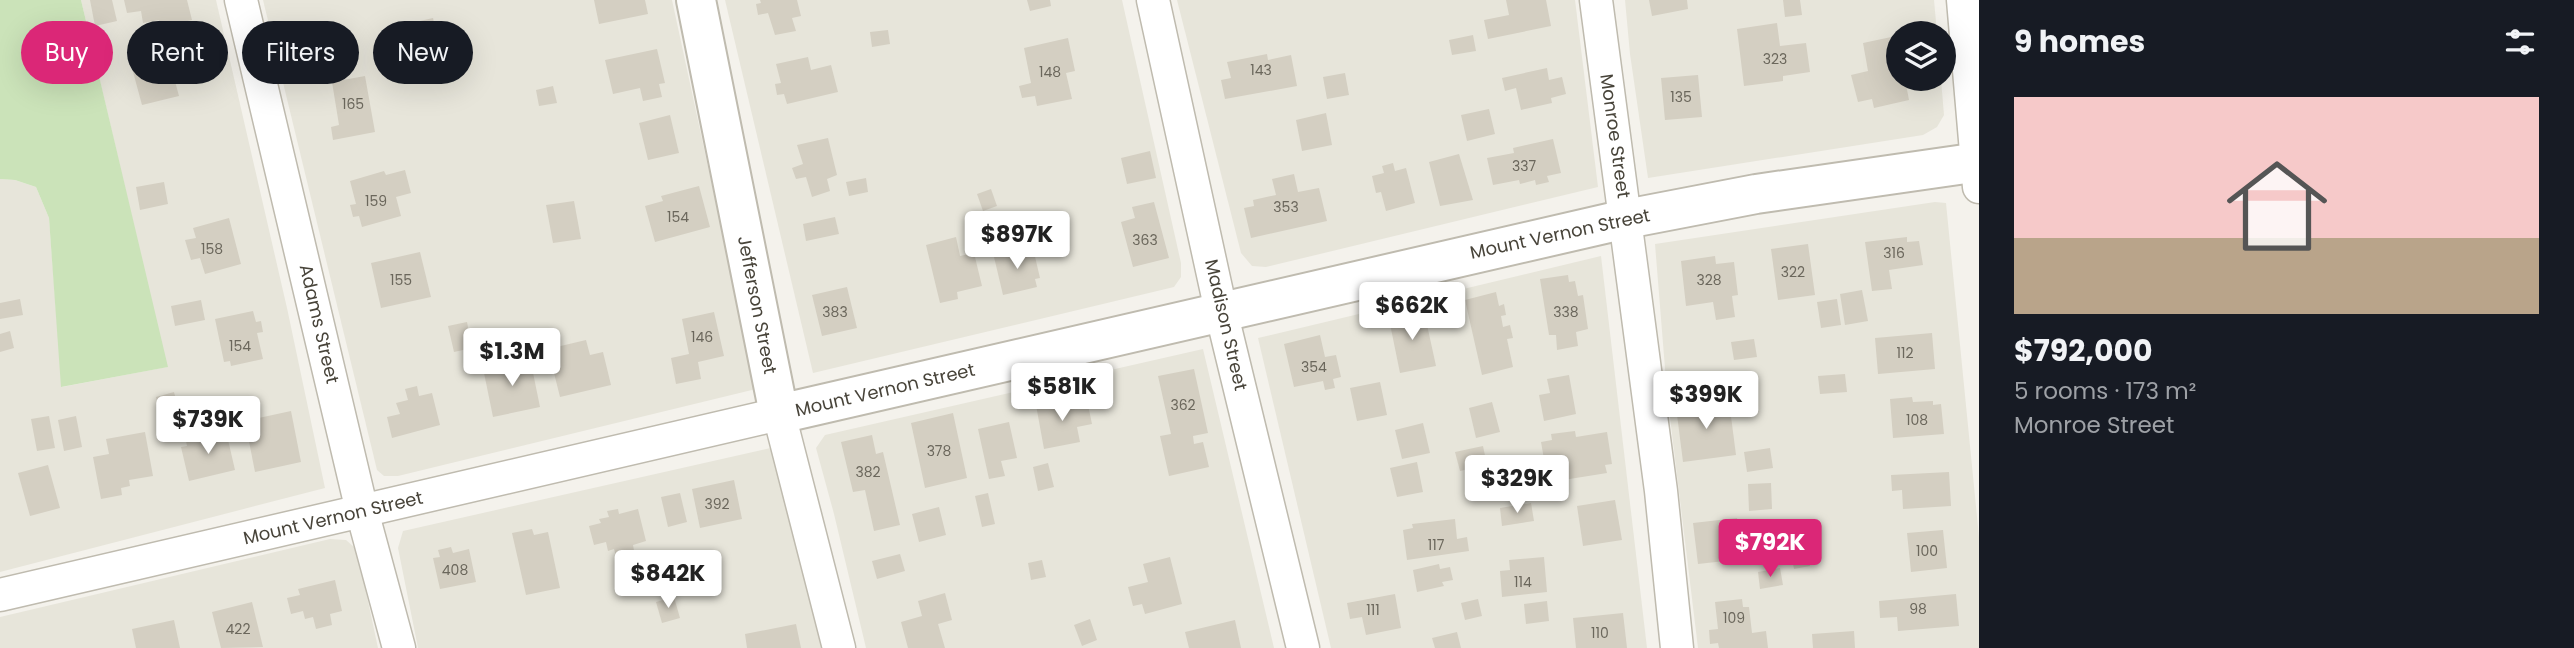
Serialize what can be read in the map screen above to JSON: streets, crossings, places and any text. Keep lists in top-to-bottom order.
{
  "streets": {
    "street": [
      "Monroe Street",
      "Mount Vernon Street",
      "Jefferson Street",
      "Adams Street",
      "Madison Street"
    ]
  },
  "crossings": [
    ["Monroe Street", "Mount Vernon Street"],
    ["Mount Vernon Street", "Jefferson Street"],
    ["Mount Vernon Street", "Adams Street"],
    ["Mount Vernon Street", "Madison Street"]
  ],
  "house_numbers": [
    "323",
    "143",
    "148",
    "135",
    "165",
    "337",
    "159",
    "353",
    "154",
    "363",
    "158",
    "316",
    "322",
    "155",
    "328",
    "383",
    "338",
    "146",
    "154",
    "112",
    "354",
    "362",
    "108",
    "378",
    "382",
    "392",
    "117",
    "100",
    "408",
    "114",
    "98",
    "111",
    "109",
    "422",
    "110"
  ],
  "page": {
    "heading": "9 homes",
    "chip": [
      "Buy",
      "Rent",
      "Filters",
      "New"
    ],
    "list": [
      {
        "name": "$792,000",
        "note": "5 rooms · 173 m² · Monroe Street"
      }
    ],
    "price": [
      "$897K",
      "$662K",
      "$1.3M",
      "$581K",
      "$399K",
      "$739K",
      "$329K",
      "$792K",
      "$842K"
    ]
  }
}
